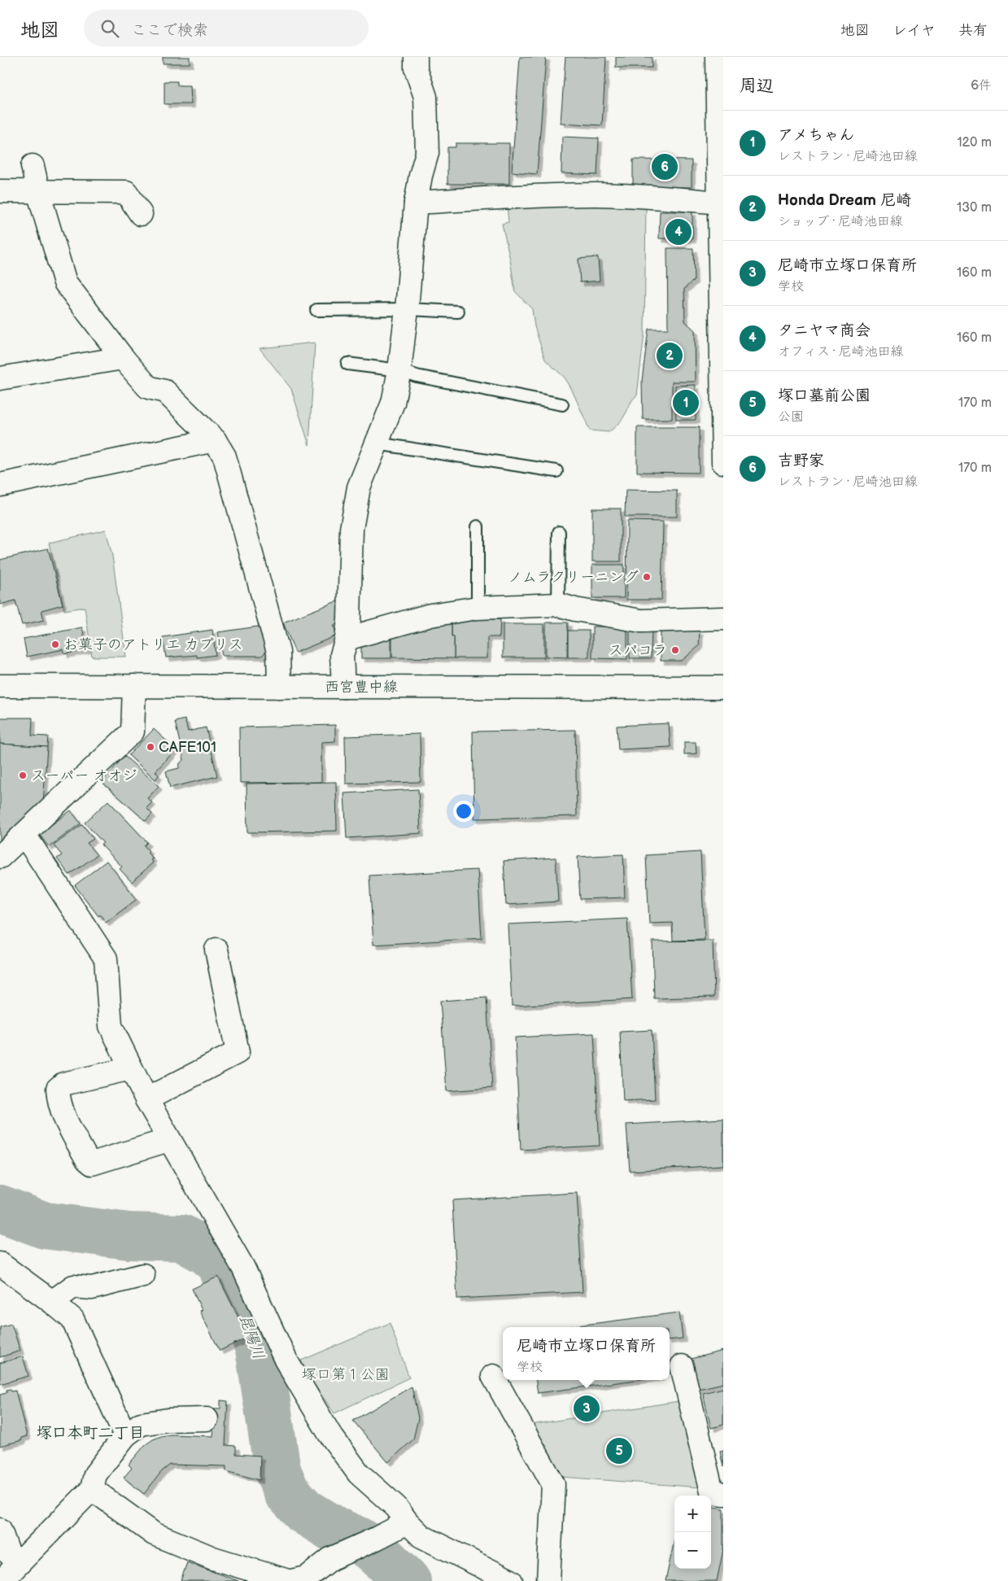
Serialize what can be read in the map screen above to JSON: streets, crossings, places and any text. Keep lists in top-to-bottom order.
{
  "streets": {
    "street": ["西宮豊中線"]
  },
  "districts": ["塚口本町二丁目"],
  "water": ["昆陽川"],
  "parks": ["塚口第１公園"],
  "places": [
    "ノムラクリーニング",
    "お菓子のアトリエ カプリス",
    "スパコラ",
    "CAFE101",
    "スーパー オオジ"
  ],
  "page": {
    "header": "地図",
    "search": "ここで検索",
    "nav": ["地図", "レイヤ", "共有"],
    "heading": ["周辺", "6件"],
    "list": [
      {
        "mark": "1",
        "name": "アメちゃん",
        "note": "レストラン · 尼崎池田線",
        "value": "120 m"
      },
      {
        "mark": "2",
        "name": "Honda Dream 尼崎",
        "note": "ショップ · 尼崎池田線",
        "value": "130 m"
      },
      {
        "mark": "3",
        "name": "尼崎市立塚口保育所",
        "note": "学校",
        "value": "160 m"
      },
      {
        "mark": "4",
        "name": "タニヤマ商会",
        "note": "オフィス · 尼崎池田線",
        "value": "160 m"
      },
      {
        "mark": "5",
        "name": "塚口墓前公園",
        "note": "公園",
        "value": "170 m"
      },
      {
        "mark": "6",
        "name": "吉野家",
        "note": "レストラン · 尼崎池田線",
        "value": "170 m"
      }
    ],
    "pins": [
      "6",
      "4",
      "2",
      "1",
      "3",
      "5"
    ],
    "popup": ["尼崎市立塚口保育所", "学校"],
    "map_buttons": ["+", "−"]
  }
}
